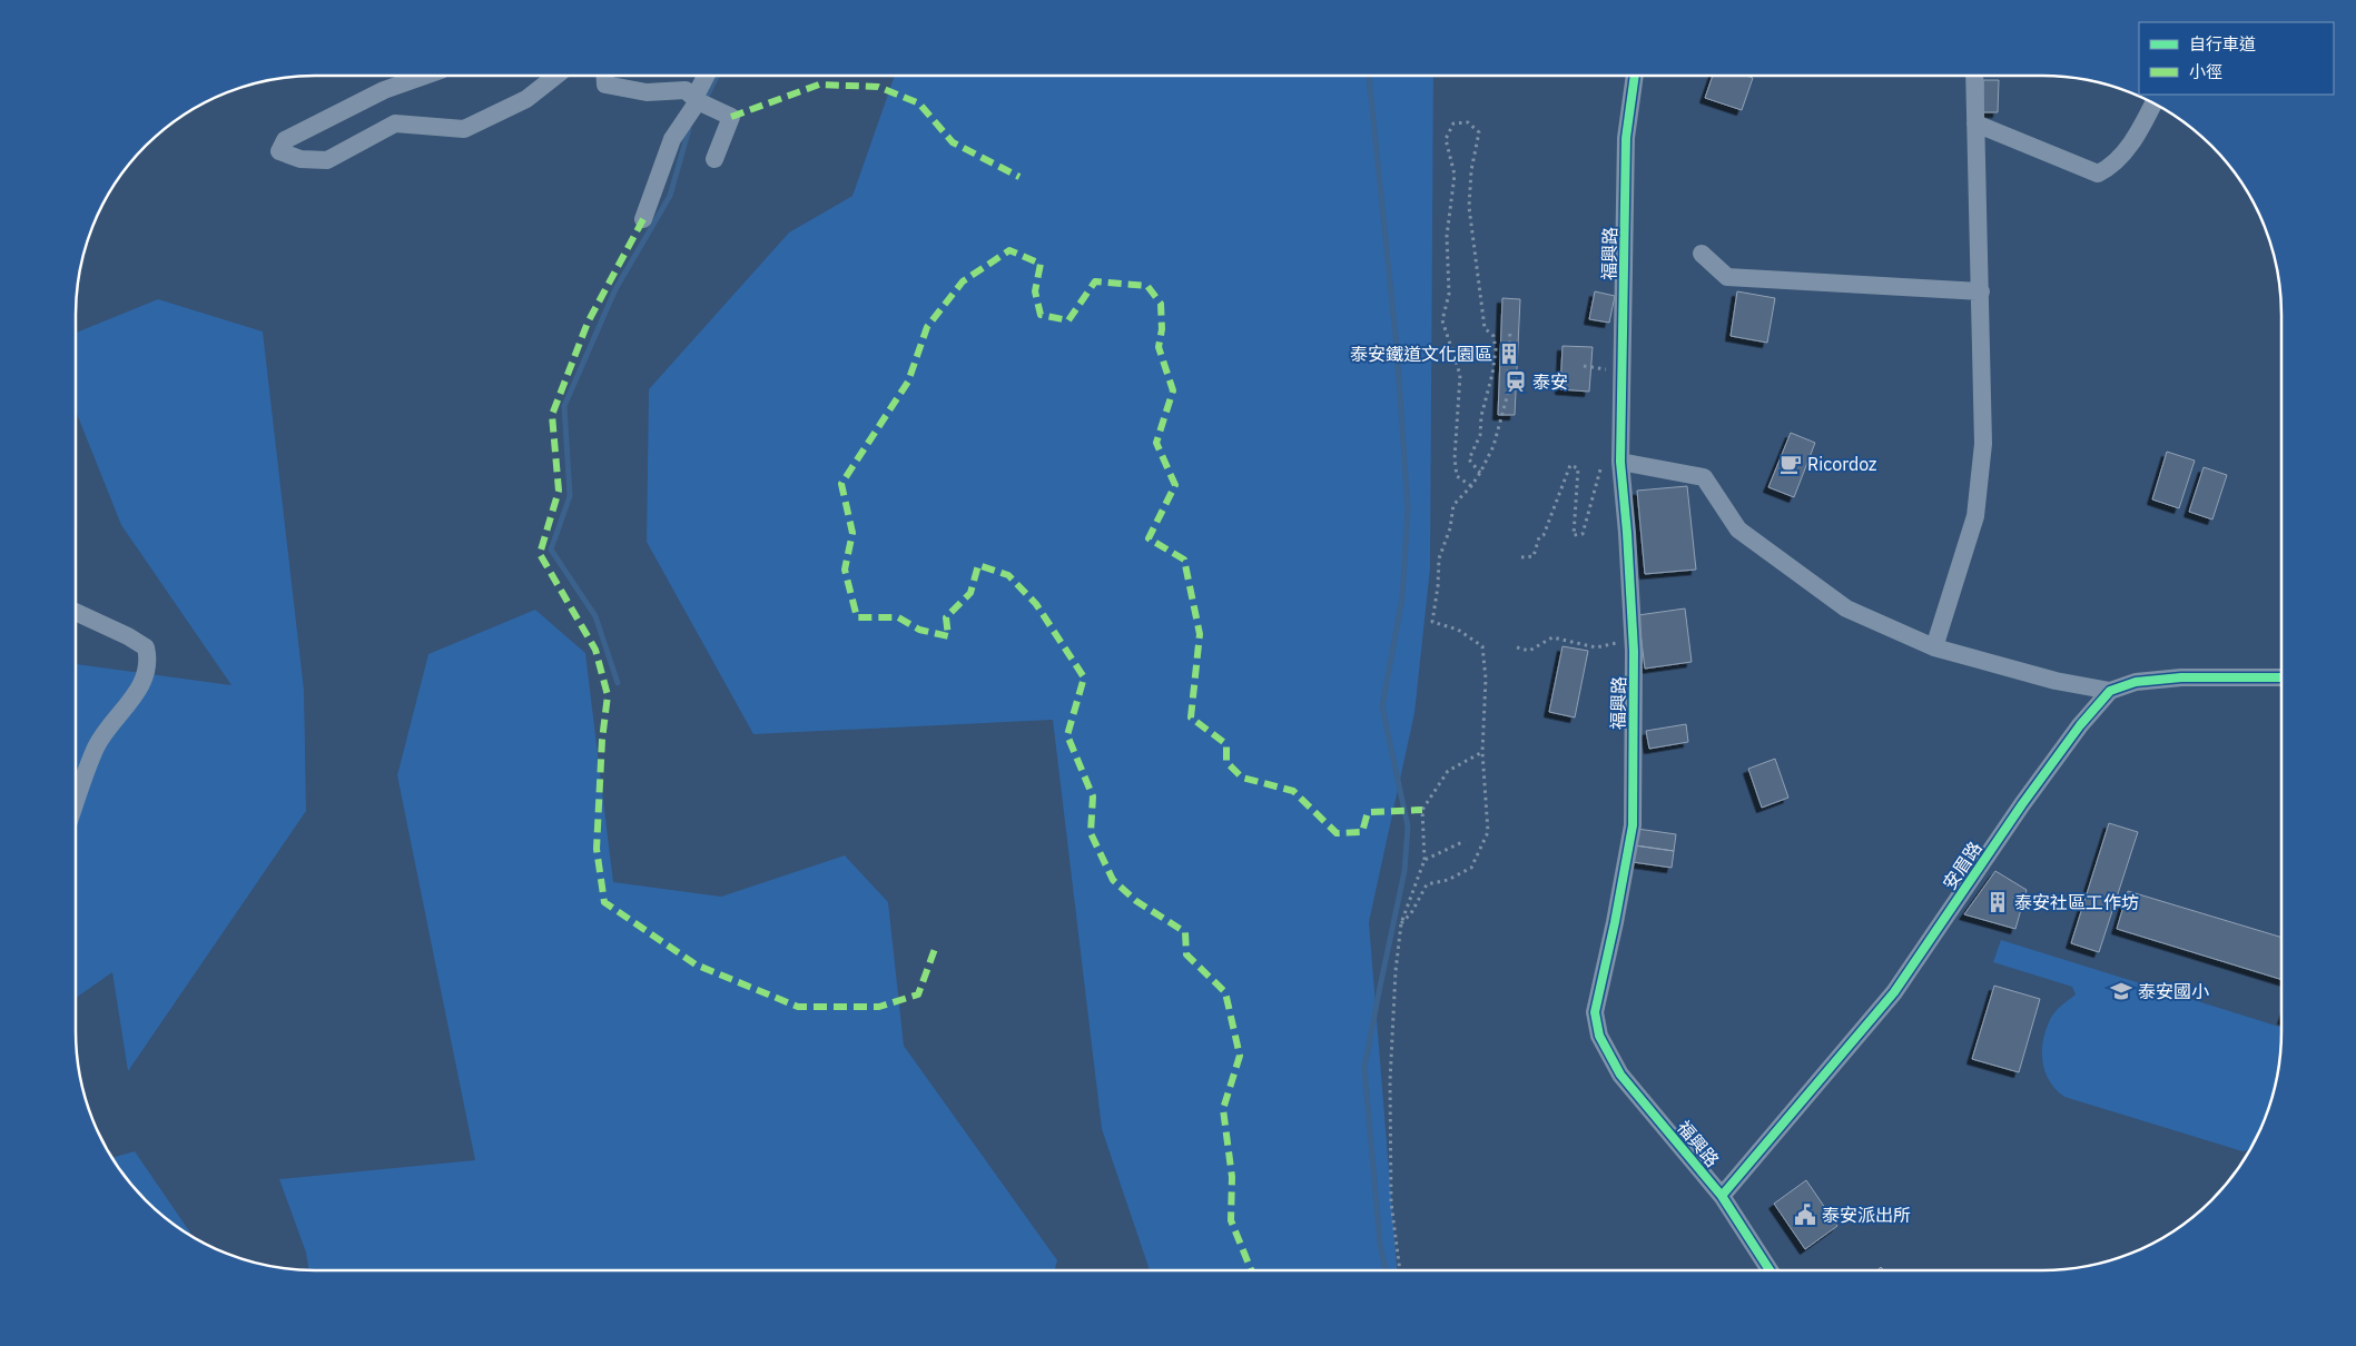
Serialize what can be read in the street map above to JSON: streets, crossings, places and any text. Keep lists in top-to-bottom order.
{
  "streets": {
    "street": ["福興路", "安眉路"]
  },
  "crossings": [
    ["福興路", "安眉路"]
  ],
  "places": {
    "building": ["泰安鐵道文化園區", "泰安社區工作坊"],
    "station": ["泰安"],
    "cafe": ["Ricordoz"],
    "school or university": ["泰安國小"],
    "public building": ["泰安派出所"]
  },
  "legend": ["自行車道", "小徑"]
}
